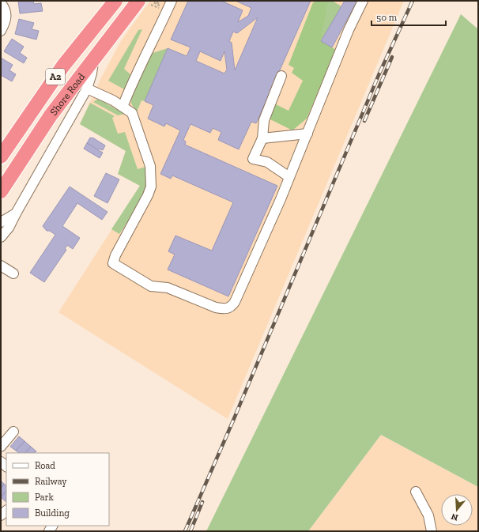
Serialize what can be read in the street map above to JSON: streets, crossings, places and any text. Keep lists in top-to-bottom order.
{
  "streets": {
    "highway": ["A2", "Shore Road"]
  },
  "legend": [
    "Road",
    "Railway",
    "Park",
    "Building"
  ],
  "scale_bar": "50 m",
  "north": "bottom"
}
